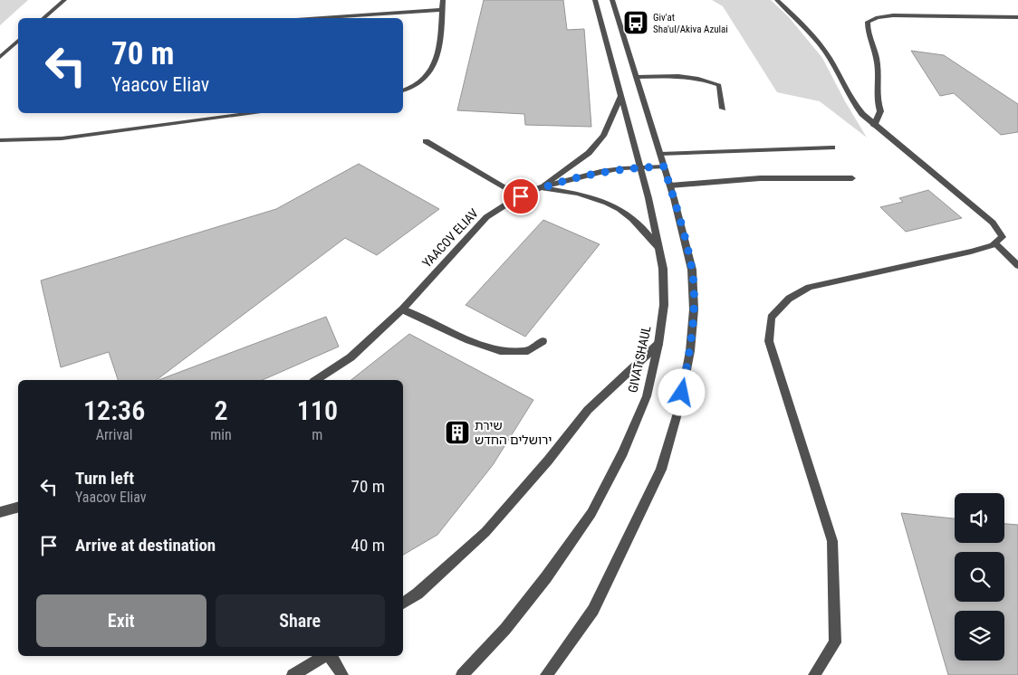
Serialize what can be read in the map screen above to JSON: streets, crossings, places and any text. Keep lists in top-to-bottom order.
{
  "streets": {
    "street": ["YAACOV ELIAV", "GIVAT SHAUL"]
  },
  "crossings": [
    ["YAACOV ELIAV", "GIVAT SHAUL"]
  ],
  "places": {
    "bus stop": ["Giv'at Sha'ul/Akiva Azulai"],
    "building": ["שירת ירושלים החדש"]
  },
  "page": {
    "turn": ["70 m", "Yaacov Eliav"],
    "eta": [
      "12:36",
      "Arrival",
      "2",
      "min",
      "110",
      "m"
    ],
    "list": [
      {
        "name": "Turn left",
        "note": "Yaacov Eliav",
        "value": "70 m"
      },
      {
        "name": "Arrive at destination",
        "value": "40 m"
      }
    ],
    "buttons": ["Exit", "Share"]
  }
}
